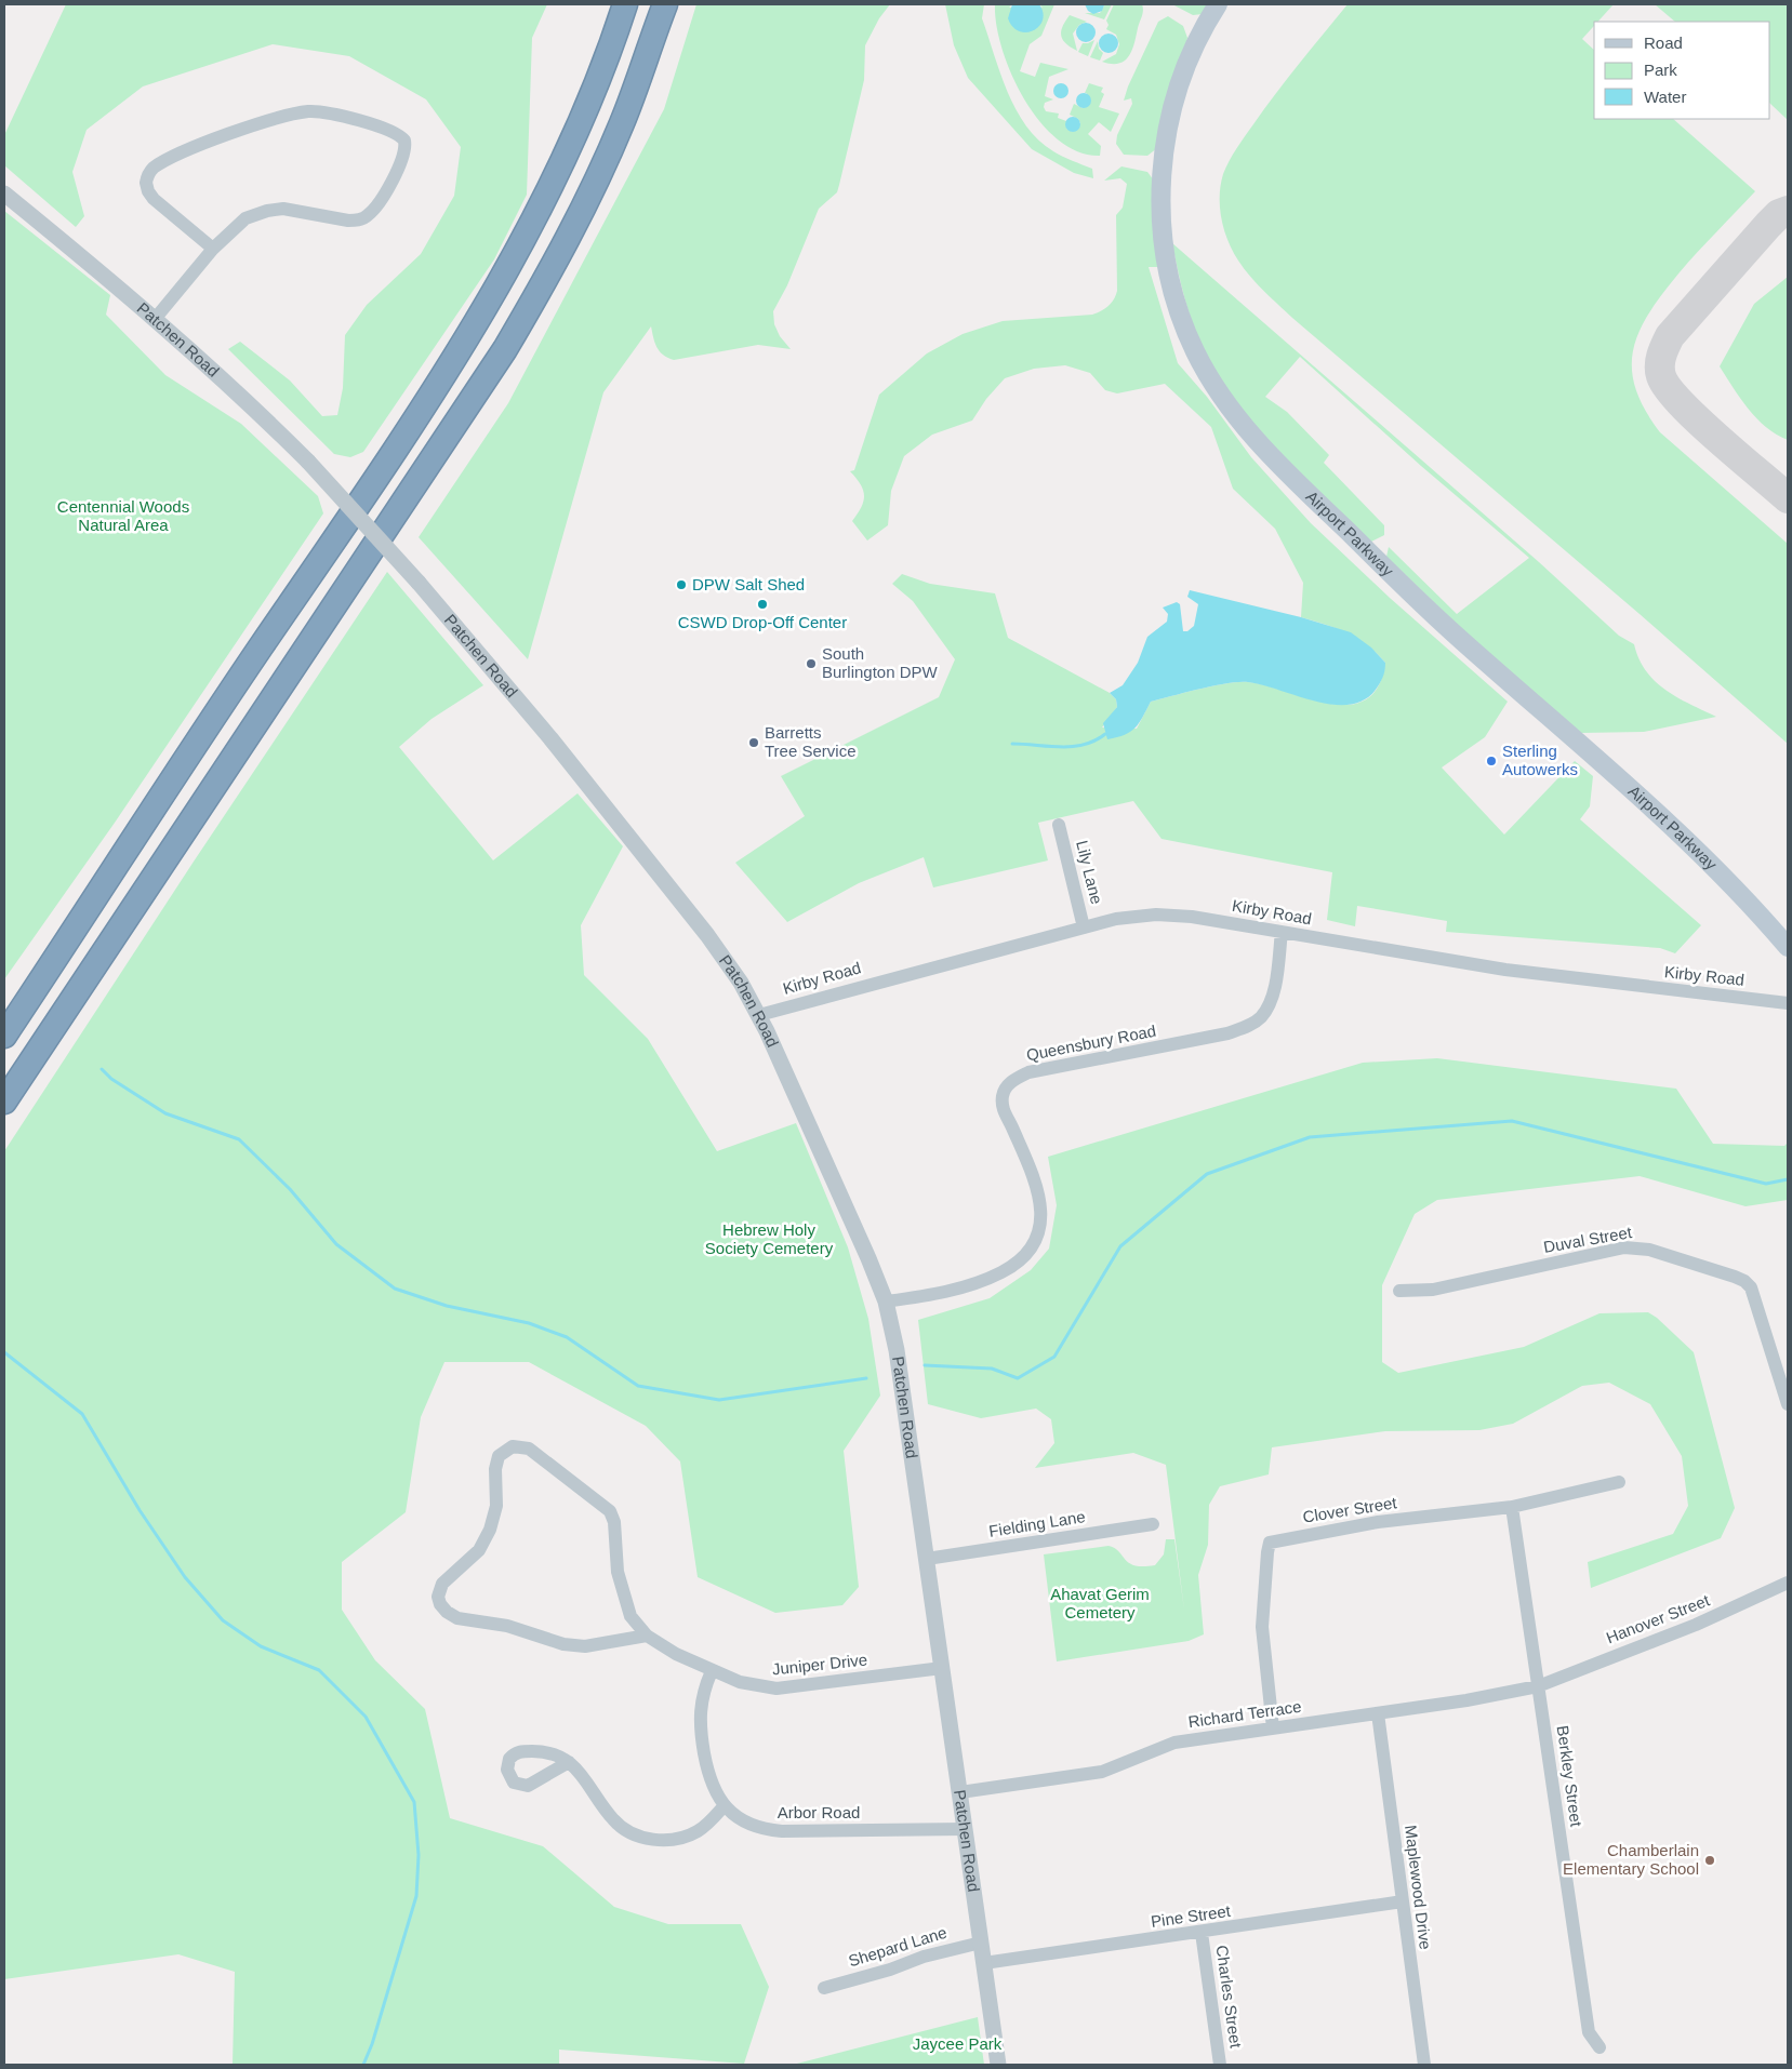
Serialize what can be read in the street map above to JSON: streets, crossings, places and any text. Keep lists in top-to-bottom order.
{
  "streets": {
    "main road": ["Airport Parkway"],
    "street": [
      "Patchen Road",
      "Lily Lane",
      "Kirby Road",
      "Queensbury Road",
      "Duval Street",
      "Clover Street",
      "Fielding Lane",
      "Hanover Street",
      "Juniper Drive",
      "Richard Terrace",
      "Berkley Street",
      "Arbor Road",
      "Maplewood Drive",
      "Pine Street",
      "Shepard Lane",
      "Charles Street"
    ]
  },
  "crossings": [
    ["Patchen Road", "Kirby Road"],
    ["Patchen Road", "Queensbury Road"],
    ["Patchen Road", "Fielding Lane"],
    ["Patchen Road", "Juniper Drive"],
    ["Patchen Road", "Richard Terrace"],
    ["Patchen Road", "Arbor Road"],
    ["Patchen Road", "Pine Street"],
    ["Patchen Road", "Shepard Lane"],
    ["Lily Lane", "Kirby Road"],
    ["Kirby Road", "Queensbury Road"],
    ["Clover Street", "Richard Terrace"],
    ["Clover Street", "Berkley Street"],
    ["Hanover Street", "Richard Terrace"],
    ["Hanover Street", "Berkley Street"],
    ["Juniper Drive", "Arbor Road"],
    ["Richard Terrace", "Berkley Street"],
    ["Richard Terrace", "Maplewood Drive"],
    ["Maplewood Drive", "Pine Street"],
    ["Pine Street", "Charles Street"]
  ],
  "parks": [
    "Centennial Woods Natural Area",
    "Hebrew Holy Society Cemetery",
    "Ahavat Gerim Cemetery",
    "Jaycee Park"
  ],
  "places": [
    "DPW Salt Shed",
    "CSWD Drop-Off Center",
    "South Burlington DPW",
    "Barretts Tree Service",
    "Sterling Autowerks",
    "Chamberlain Elementary School"
  ],
  "legend": ["Road", "Park", "Water"]
}
